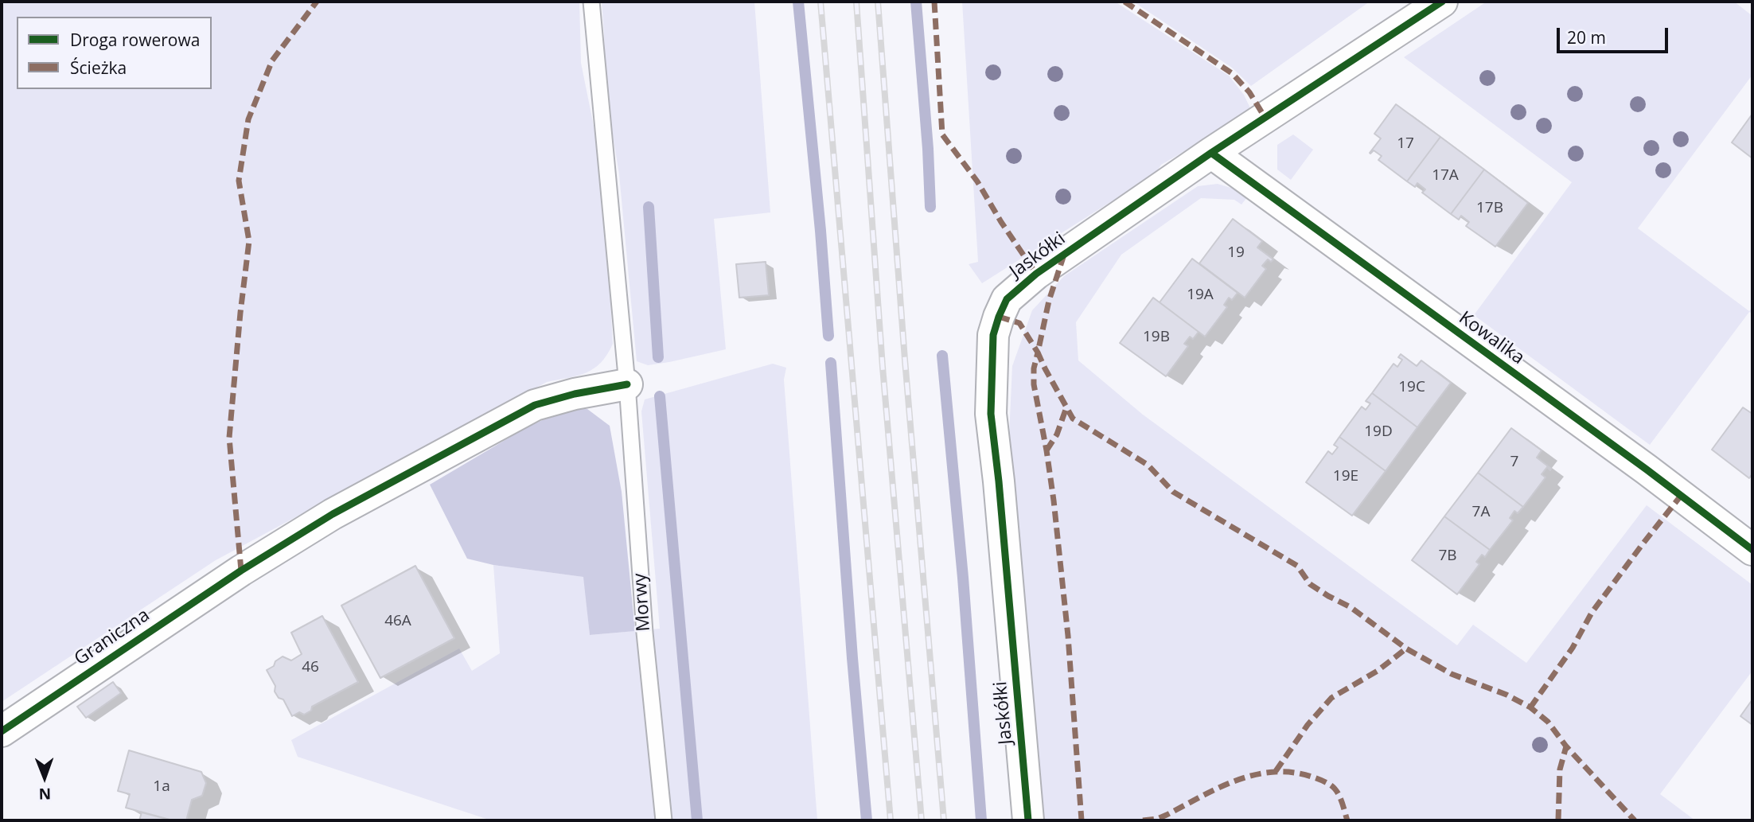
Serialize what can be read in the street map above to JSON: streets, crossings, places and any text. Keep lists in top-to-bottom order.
{
  "streets": {
    "street": ["Jaskółki", "Kowalika", "Graniczna"],
    "lane": ["Morwy"]
  },
  "crossings": [
    ["Jaskółki", "Kowalika"],
    ["Morwy", "Graniczna"]
  ],
  "house_numbers": [
    "17",
    "17A",
    "17B",
    "19",
    "19A",
    "19B",
    "19C",
    "19D",
    "7",
    "19E",
    "7A",
    "7B",
    "46A",
    "46",
    "1a"
  ],
  "legend": ["Droga rowerowa", "Ścieżka"],
  "scale_bar": "20 m",
  "north": "bottom"
}
